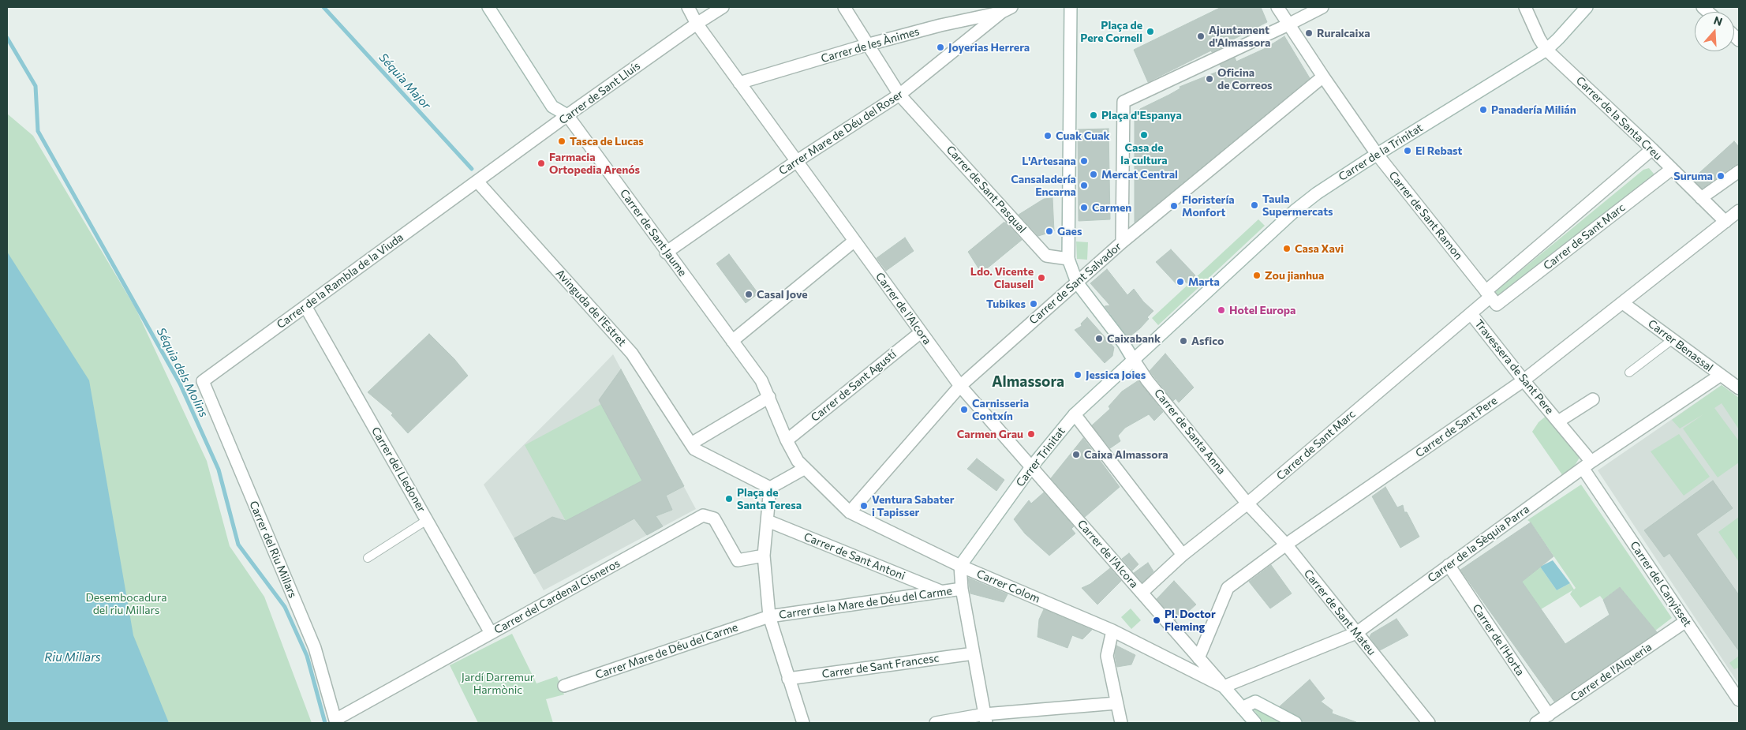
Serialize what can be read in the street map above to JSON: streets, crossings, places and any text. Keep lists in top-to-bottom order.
{
  "streets": {
    "street": [
      "Carrer de les Ànimes",
      "Carrer de Sant Lluís",
      "Carrer de la Santa Creu",
      "Carrer Mare de Déu del Roser",
      "Carrer de la Trinitat",
      "Carrer de Sant Pasqual",
      "Carrer de Sant Ramon",
      "Carrer de Sant Jaume",
      "Carrer de Sant Marc",
      "Carrer de la Rambla de la Viuda",
      "Carrer de Sant Salvador",
      "Avinguda de l'Estret",
      "Carrer de l'Alcora",
      "Carrer Benassal",
      "Travessera de Sant Pere",
      "Carrer de Sant Agustí",
      "Carrer de Sant Pere",
      "Carrer de Santa Anna",
      "Carrer Trinitat",
      "Carrer del Lledoner",
      "Carrer de la Sèquia Parra",
      "Carrer del Riu Millars",
      "Carrer de Sant Antoni",
      "Carrer del Canyisset",
      "Carrer Colom",
      "Carrer del Cardenal Cisneros",
      "Carrer de la Mare de Déu del Carme",
      "Carrer de Sant Mateu",
      "Carrer de l'Horta",
      "Carrer Mare de Déu del Carme",
      "Carrer de Sant Francesc",
      "Carrer de l'Alqueria"
    ]
  },
  "crossings": [
    ["Carrer de les Ànimes", "Carrer Mare de Déu del Roser"],
    ["Carrer de les Ànimes", "Carrer de Sant Pasqual"],
    ["Carrer de les Ànimes", "Carrer de l'Alcora"],
    ["Carrer de Sant Lluís", "Carrer de Sant Jaume"],
    ["Carrer de Sant Lluís", "Carrer de la Rambla de la Viuda"],
    ["Carrer de Sant Lluís", "Avinguda de l'Estret"],
    ["Carrer de Sant Lluís", "Carrer de l'Alcora"],
    ["Carrer de la Santa Creu", "Carrer de la Trinitat"],
    ["Carrer de la Santa Creu", "Carrer de Sant Marc"],
    ["Carrer de la Santa Creu", "Carrer de Sant Pere"],
    ["Carrer Mare de Déu del Roser", "Carrer de Sant Pasqual"],
    ["Carrer Mare de Déu del Roser", "Carrer de Sant Jaume"],
    ["Carrer Mare de Déu del Roser", "Carrer de l'Alcora"],
    ["Carrer de la Trinitat", "Carrer de Sant Ramon"],
    ["Carrer de la Trinitat", "Carrer de Santa Anna"],
    ["Carrer de la Trinitat", "Carrer Trinitat"],
    ["Carrer de Sant Ramon", "Carrer de Sant Marc"],
    ["Carrer de Sant Ramon", "Carrer de Sant Salvador"],
    ["Carrer de Sant Jaume", "Carrer de Sant Agustí"],
    ["Carrer de Sant Jaume", "Carrer Colom"],
    ["Carrer de Sant Marc", "Carrer de l'Alcora"],
    ["Carrer de Sant Marc", "Travessera de Sant Pere"],
    ["Carrer de Sant Marc", "Carrer de Santa Anna"],
    ["Carrer de Sant Marc", "Carrer de Sant Mateu"],
    ["Carrer de la Rambla de la Viuda", "Avinguda de l'Estret"],
    ["Carrer de la Rambla de la Viuda", "Carrer del Lledoner"],
    ["Carrer de la Rambla de la Viuda", "Carrer del Riu Millars"],
    ["Carrer de Sant Salvador", "Carrer de l'Alcora"],
    ["Carrer de Sant Salvador", "Carrer Colom"],
    ["Carrer de l'Alcora", "Carrer de Sant Agustí"],
    ["Carrer de l'Alcora", "Carrer de Sant Pere"],
    ["Carrer de l'Alcora", "Carrer Trinitat"],
    ["Carrer de l'Alcora", "Carrer de la Sèquia Parra"],
    ["Carrer de l'Alcora", "Carrer Colom"],
    ["Carrer Benassal", "Carrer de Sant Pere"],
    ["Carrer Benassal", "Carrer de la Sèquia Parra"],
    ["Travessera de Sant Pere", "Carrer de Sant Pere"],
    ["Travessera de Sant Pere", "Carrer de la Sèquia Parra"],
    ["Travessera de Sant Pere", "Carrer del Canyisset"],
    ["Carrer de Sant Pere", "Carrer de Sant Mateu"],
    ["Carrer de Santa Anna", "Carrer Trinitat"],
    ["Carrer de Santa Anna", "Carrer de Sant Mateu"],
    ["Carrer Trinitat", "Carrer Colom"],
    ["Carrer del Lledoner", "Carrer del Cardenal Cisneros"],
    ["Carrer de la Sèquia Parra", "Carrer del Canyisset"],
    ["Carrer de la Sèquia Parra", "Carrer Colom"],
    ["Carrer de la Sèquia Parra", "Carrer de Sant Mateu"],
    ["Carrer de la Sèquia Parra", "Carrer de l'Horta"],
    ["Carrer del Riu Millars", "Carrer del Cardenal Cisneros"],
    ["Carrer de Sant Antoni", "Carrer de la Mare de Déu del Carme"],
    ["Carrer del Canyisset", "Carrer de l'Alqueria"],
    ["Carrer de la Mare de Déu del Carme", "Carrer Mare de Déu del Carme"],
    ["Carrer de l'Horta", "Carrer de l'Alqueria"]
  ],
  "districts": ["Almassora"],
  "water": ["Séquia Major", "Séquia dels Molins", "Riu Millars"],
  "parks": ["Desembocadura del riu Millars", "Jardí Darremur Harmònic"],
  "places": [
    "Plaça de Pere Cornell",
    "Ruralcaixa",
    "Ajuntament d'Almassora",
    "Joyerias Herrera",
    "Oficina de Correos",
    "Panadería Milián",
    "Plaça d'Espanya",
    "Casa de la cultura",
    "Cuak Cuak",
    "Tasca de Lucas",
    "El Rebast",
    "L'Artesana",
    "Farmacia Ortopedia Arenós",
    "Mercat Central",
    "Suruma",
    "Cansaladería Encarna",
    "Taula Supermercats",
    "Floristería Monfort",
    "Carmen",
    "Gaes",
    "Casa Xavi",
    "Zou jianhua",
    "Ldo. Vicente Clausell",
    "Marta",
    "Casal Jove",
    "Tubikes",
    "Hotel Europa",
    "Caixabank",
    "Asfico",
    "Jessica Joies",
    "Carnisseria Contxín",
    "Carmen Grau",
    "Caixa Almassora",
    "Plaça de Santa Teresa",
    "Ventura Sabater i Tapisser",
    "Pl. Doctor Fleming"
  ],
  "north": "top"
}
